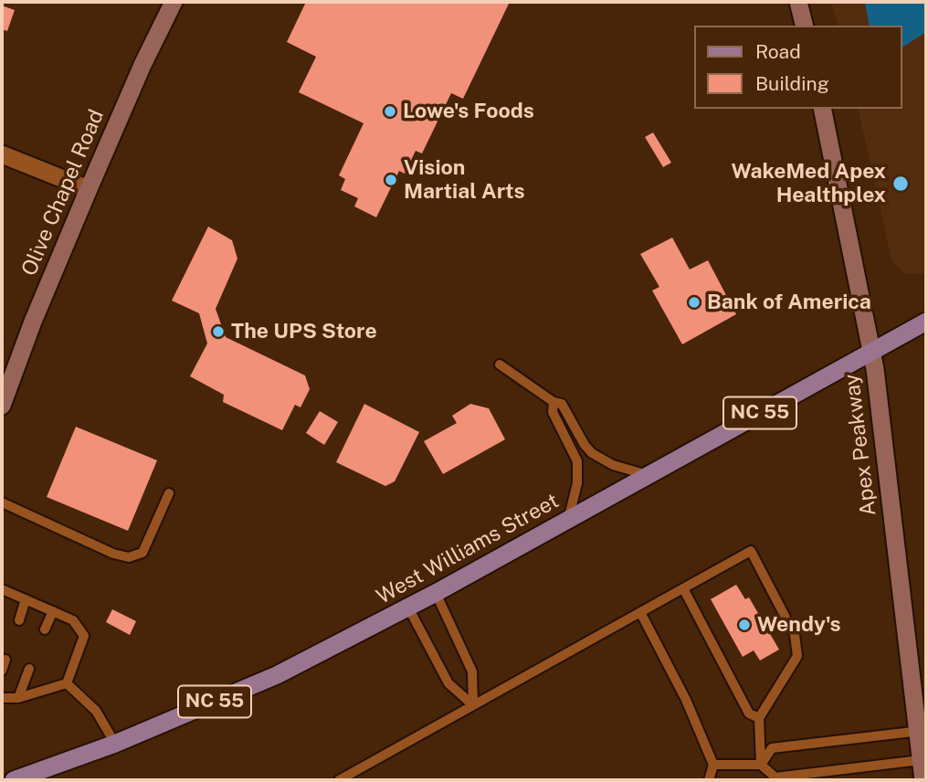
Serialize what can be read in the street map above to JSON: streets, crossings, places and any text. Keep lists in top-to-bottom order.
{
  "streets": {
    "main road": [
      "Olive Chapel Road",
      "NC 55",
      "Apex Peakway",
      "West Williams Street"
    ]
  },
  "crossings": [
    ["Apex Peakway", "West Williams Street"]
  ],
  "places": [
    "Lowe's Foods",
    "Vision Martial Arts",
    "WakeMed Apex Healthplex",
    "Bank of America",
    "The UPS Store",
    "Wendy's"
  ],
  "legend": ["Road", "Building"]
}
